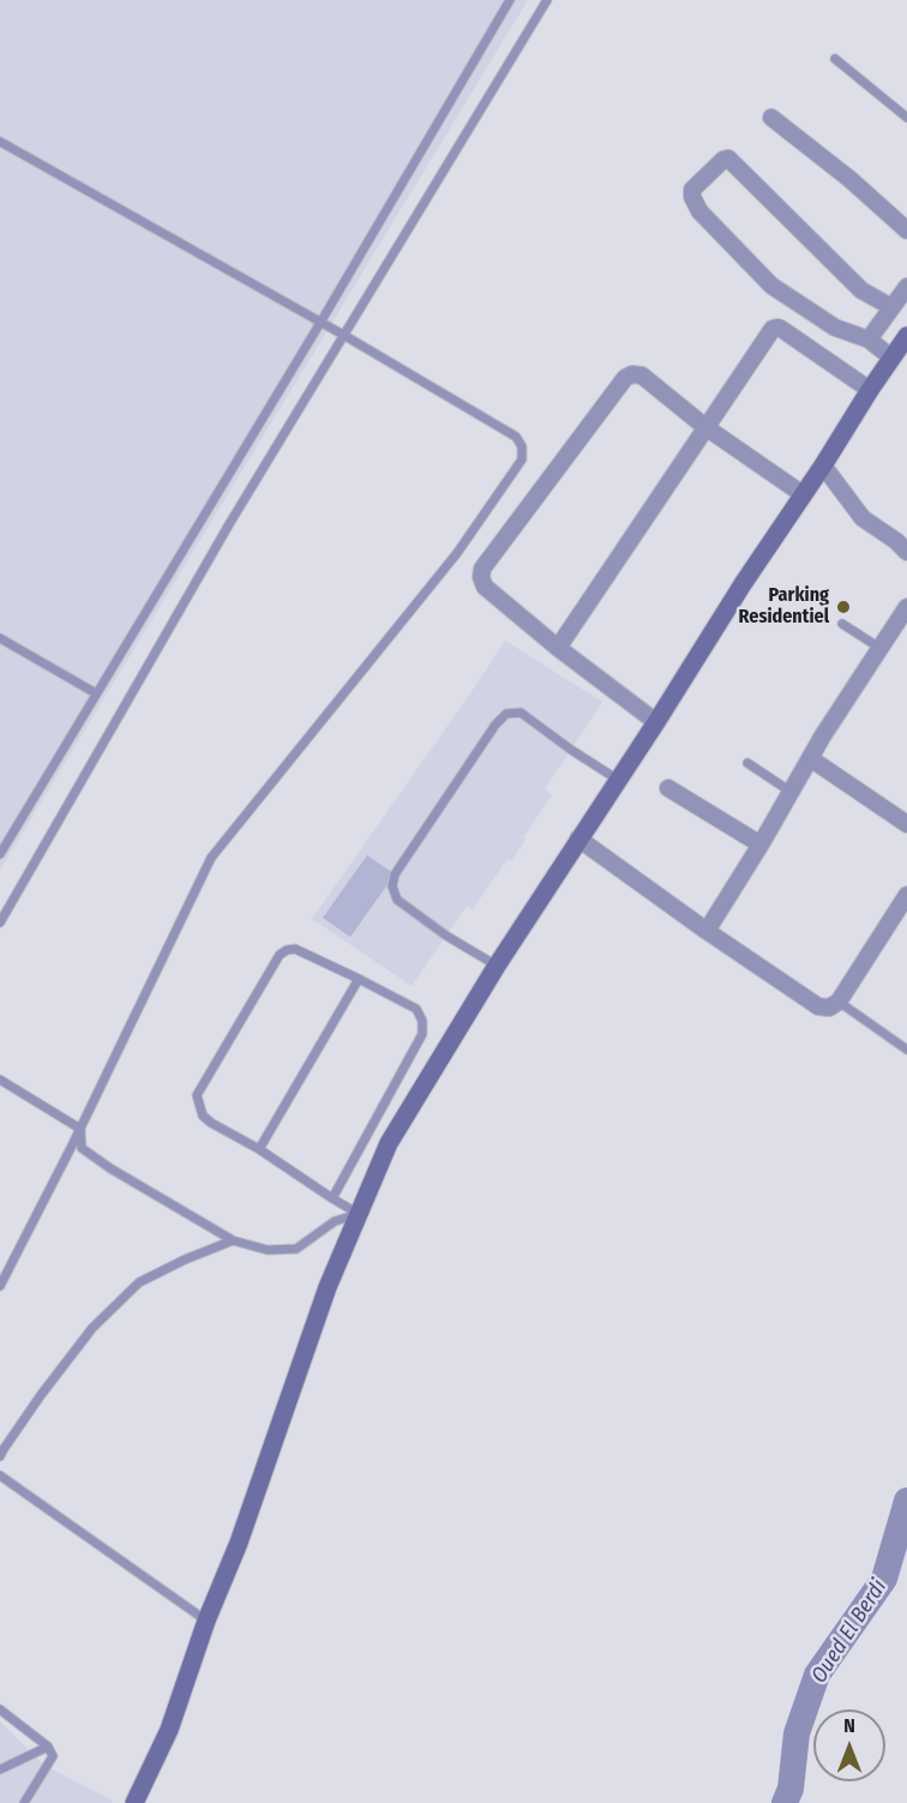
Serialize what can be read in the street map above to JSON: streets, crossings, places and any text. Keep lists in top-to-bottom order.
{
  "water": ["Oued El Berdi"],
  "places": ["Parking Residentiel"],
  "north": "top"
}
